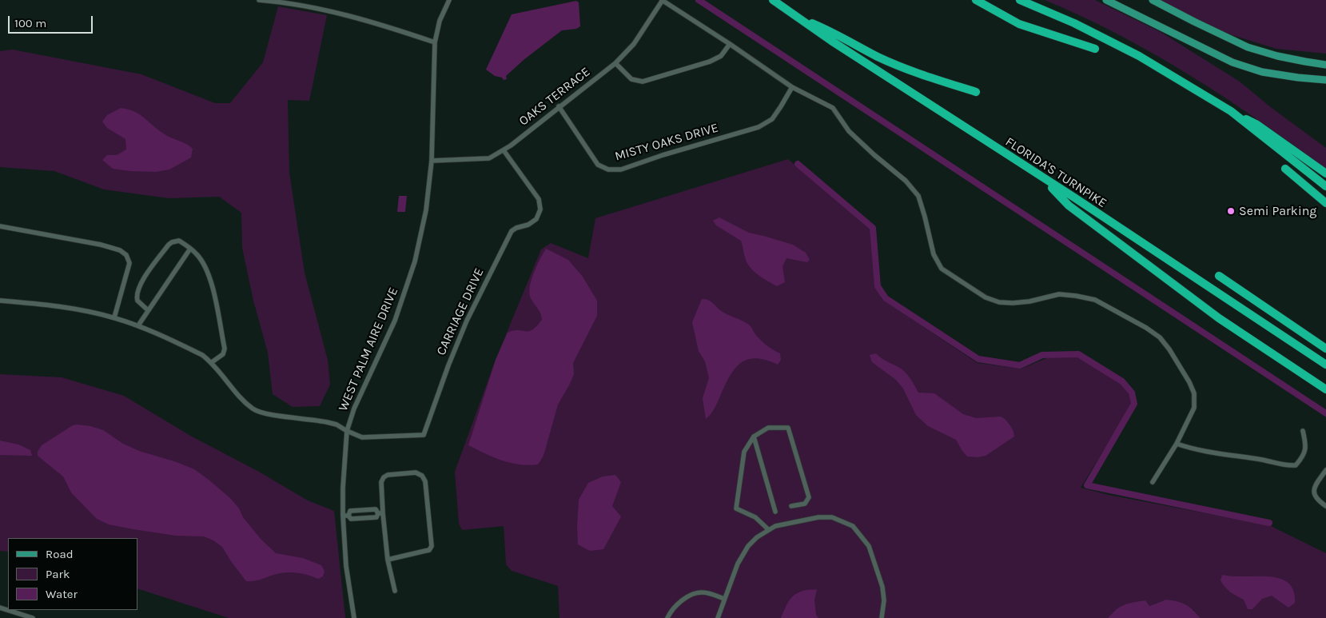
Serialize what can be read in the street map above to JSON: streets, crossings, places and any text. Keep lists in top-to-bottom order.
{
  "streets": {
    "highway": ["FLORIDA'S TURNPIKE"],
    "street": [
      "OAKS TERRACE",
      "MISTY OAKS DRIVE",
      "CARRIAGE DRIVE",
      "WEST PALM AIRE DRIVE"
    ]
  },
  "crossings": [
    ["OAKS TERRACE", "MISTY OAKS DRIVE"],
    ["OAKS TERRACE", "CARRIAGE DRIVE"],
    ["OAKS TERRACE", "WEST PALM AIRE DRIVE"],
    ["CARRIAGE DRIVE", "WEST PALM AIRE DRIVE"]
  ],
  "places": ["Semi Parking"],
  "legend": ["Road", "Park", "Water"],
  "scale_bar": "100 m"
}
